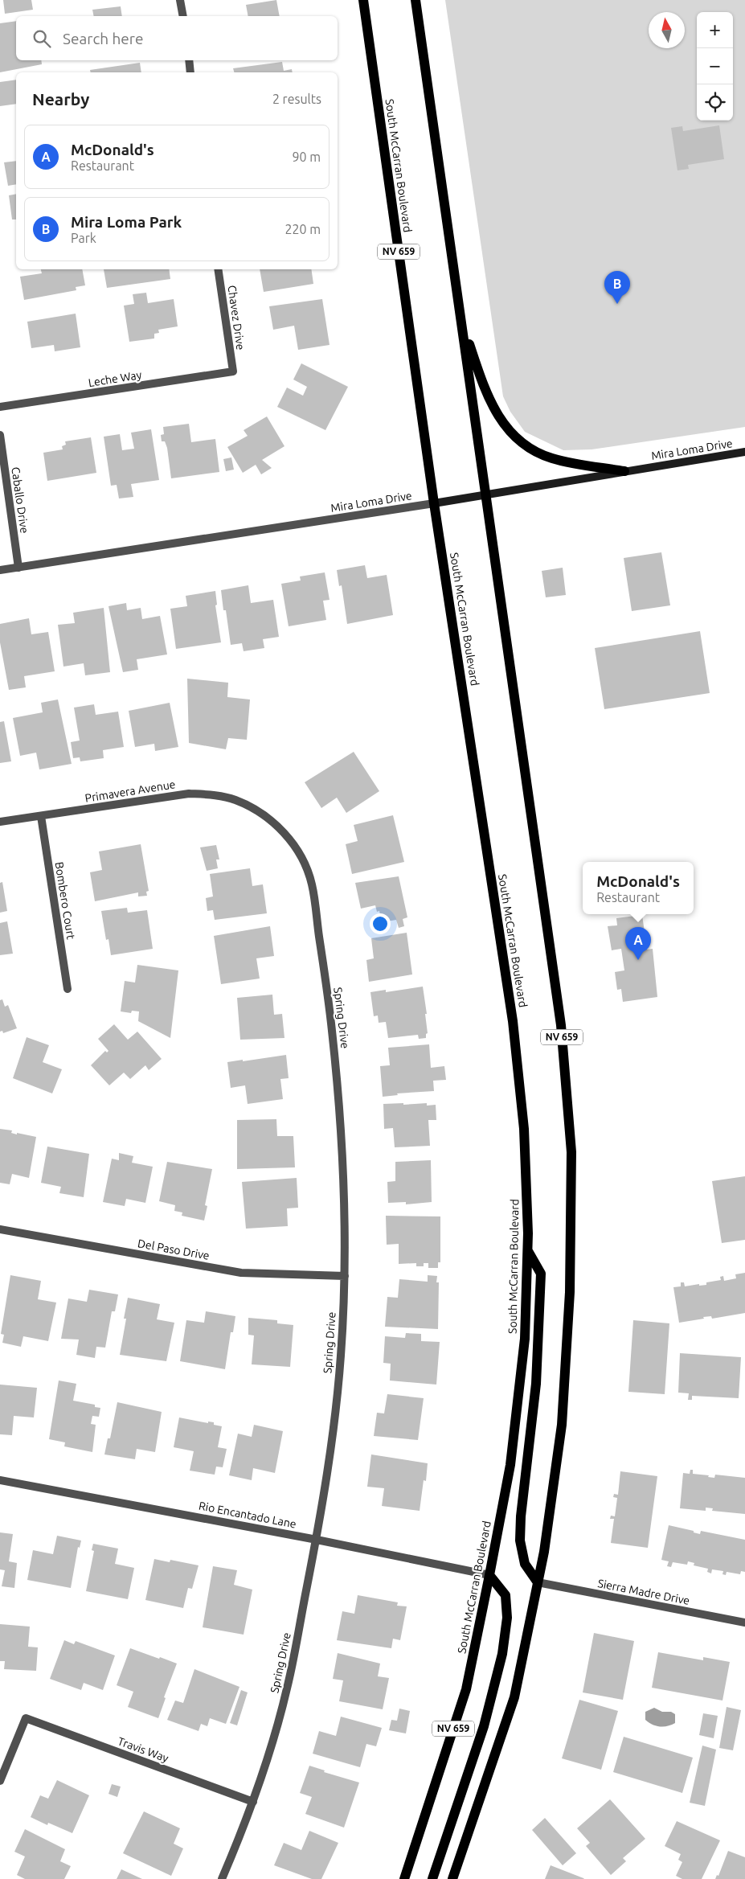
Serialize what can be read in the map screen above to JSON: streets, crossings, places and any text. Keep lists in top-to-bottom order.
{
  "streets": {
    "main road": ["South McCarran Boulevard", "NV 659", "Mira Loma Drive"],
    "street": [
      "Chavez Drive",
      "Leche Way",
      "Caballo Drive",
      "Primavera Avenue",
      "Bombero Court",
      "Spring Drive",
      "Del Paso Drive",
      "Rio Encantado Lane",
      "Sierra Madre Drive",
      "Travis Way"
    ]
  },
  "crossings": [
    ["South McCarran Boulevard", "Mira Loma Drive"],
    ["South McCarran Boulevard", "Rio Encantado Lane"],
    ["NV 659", "Mira Loma Drive"],
    ["NV 659", "Sierra Madre Drive"],
    ["Chavez Drive", "Leche Way"],
    ["Mira Loma Drive", "Caballo Drive"],
    ["Primavera Avenue", "Bombero Court"],
    ["Primavera Avenue", "Spring Drive"],
    ["Spring Drive", "Del Paso Drive"],
    ["Spring Drive", "Rio Encantado Lane"],
    ["Spring Drive", "Travis Way"]
  ],
  "north": "top",
  "page": {
    "map_buttons": ["+", "−"],
    "search": "Search here",
    "heading": ["Nearby", "2 results"],
    "list": [
      {
        "mark": "A",
        "name": "McDonald's",
        "note": "Restaurant",
        "value": "90 m"
      },
      {
        "mark": "B",
        "name": "Mira Loma Park",
        "note": "Park",
        "value": "220 m"
      }
    ],
    "pins": ["B", "A"],
    "popup": ["McDonald's", "Restaurant"]
  }
}
